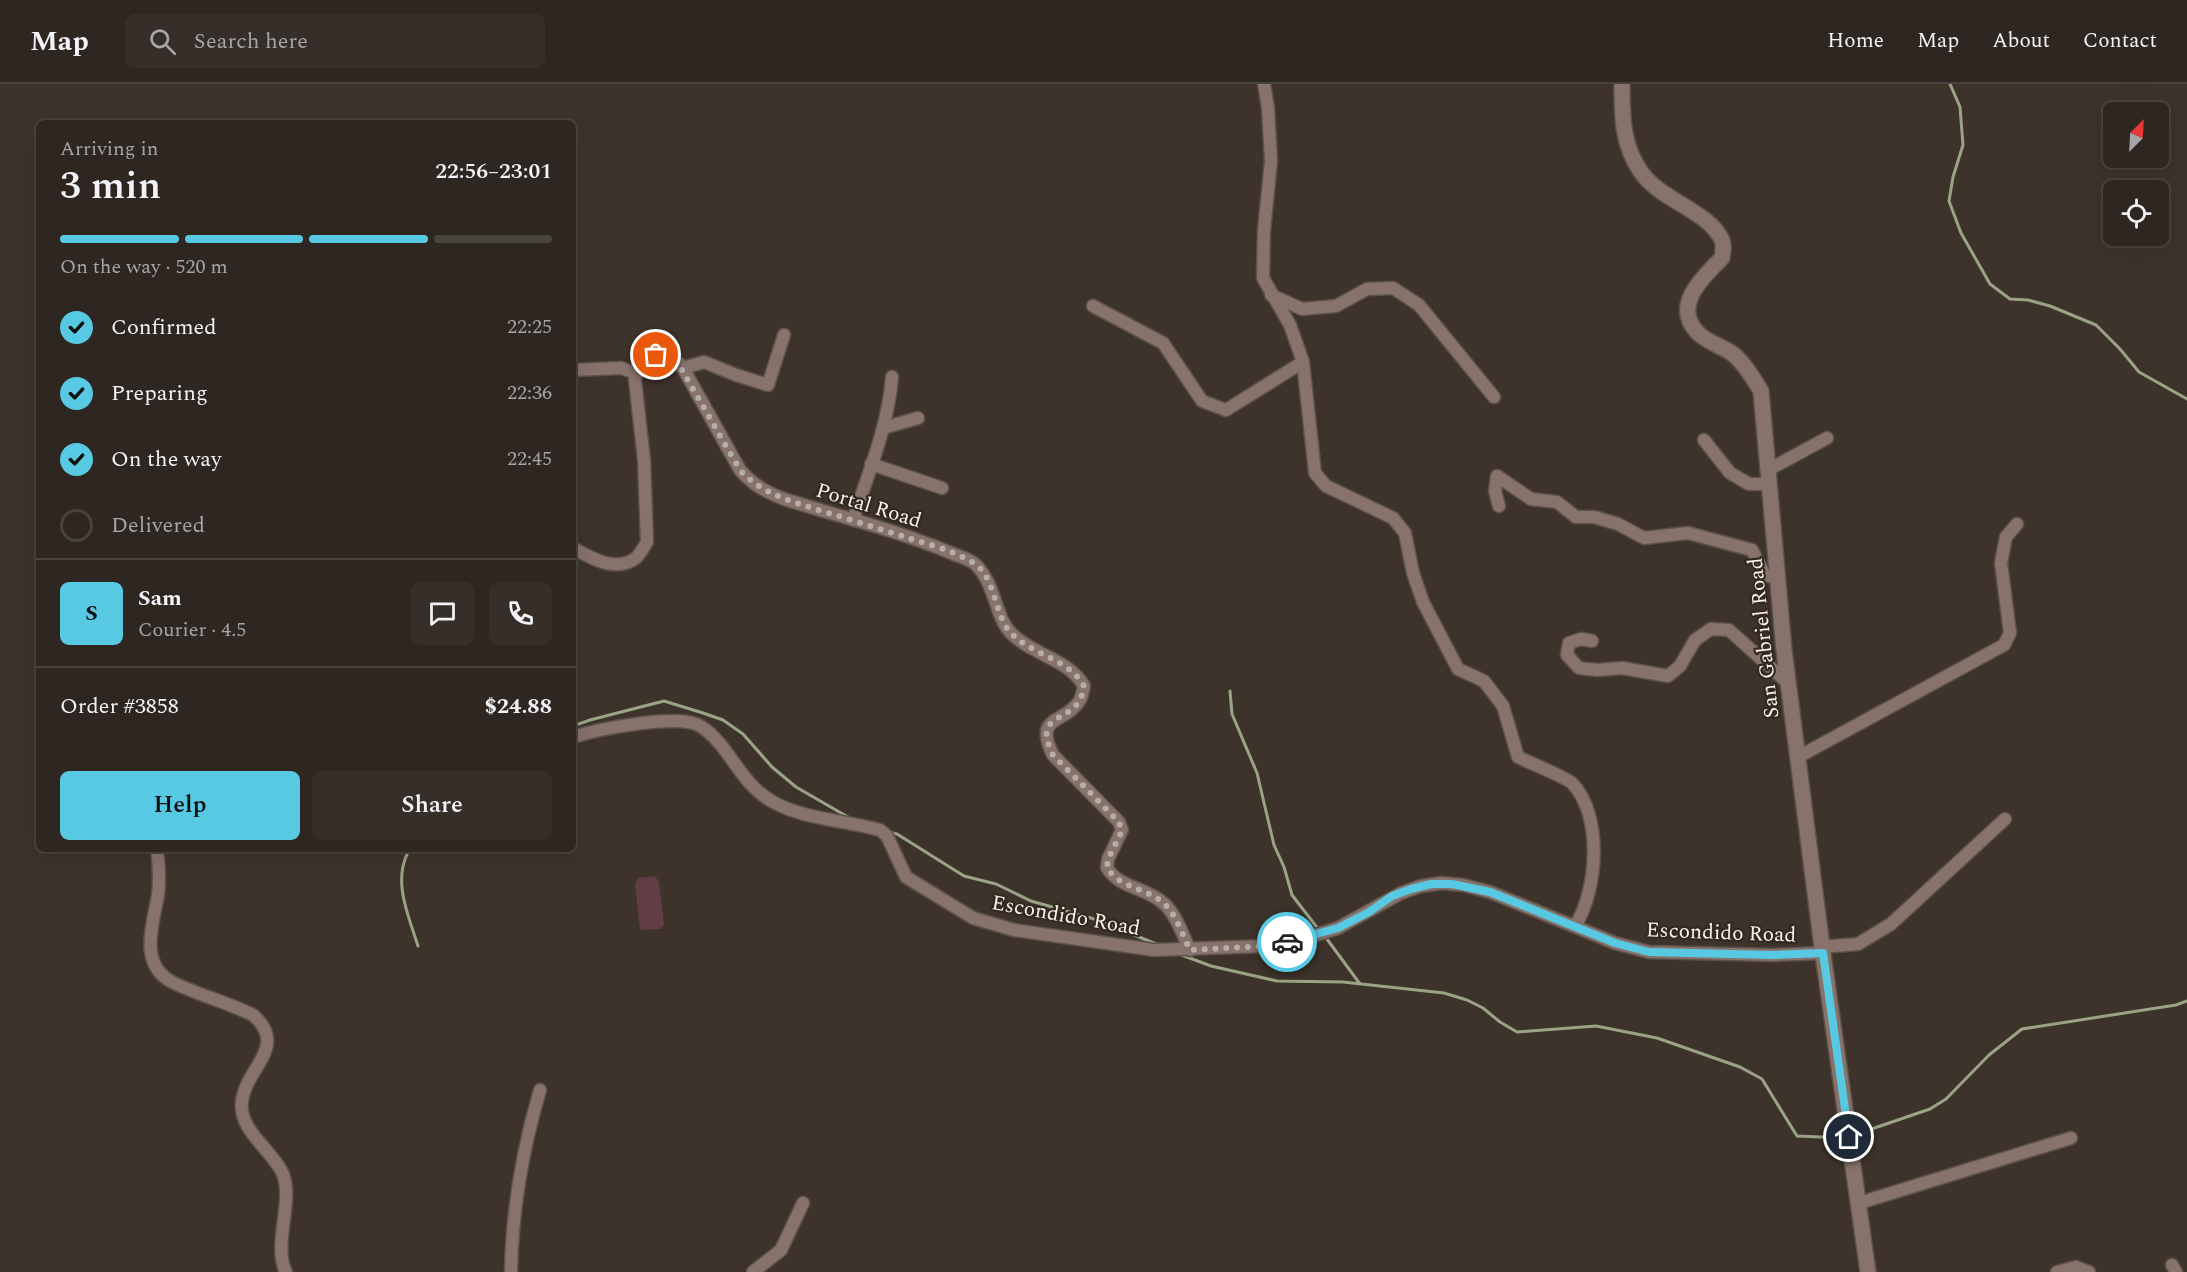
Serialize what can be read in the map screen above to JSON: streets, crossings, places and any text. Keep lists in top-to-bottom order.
{
  "streets": {
    "street": ["Portal Road", "San Gabriel Road", "Escondido Road"]
  },
  "crossings": [
    ["Portal Road", "Escondido Road"],
    ["San Gabriel Road", "Escondido Road"]
  ],
  "north": "top right",
  "page": {
    "header": "Map",
    "search": "Search here",
    "nav": [
      "Home",
      "Map",
      "About",
      "Contact"
    ],
    "heading": ["3 min", "Arriving in", "22:56–23:01"],
    "panel": [
      "Sam",
      "Courier · 4.5",
      "Order #3858",
      "$24.88"
    ],
    "bar": "On the way · 520 m",
    "list": [
      ["Confirmed", "22:25"],
      ["Preparing", "22:36"],
      ["On the way", "22:45"],
      "Delivered"
    ],
    "round": "S",
    "buttons": ["Help", "Share"]
  }
}
